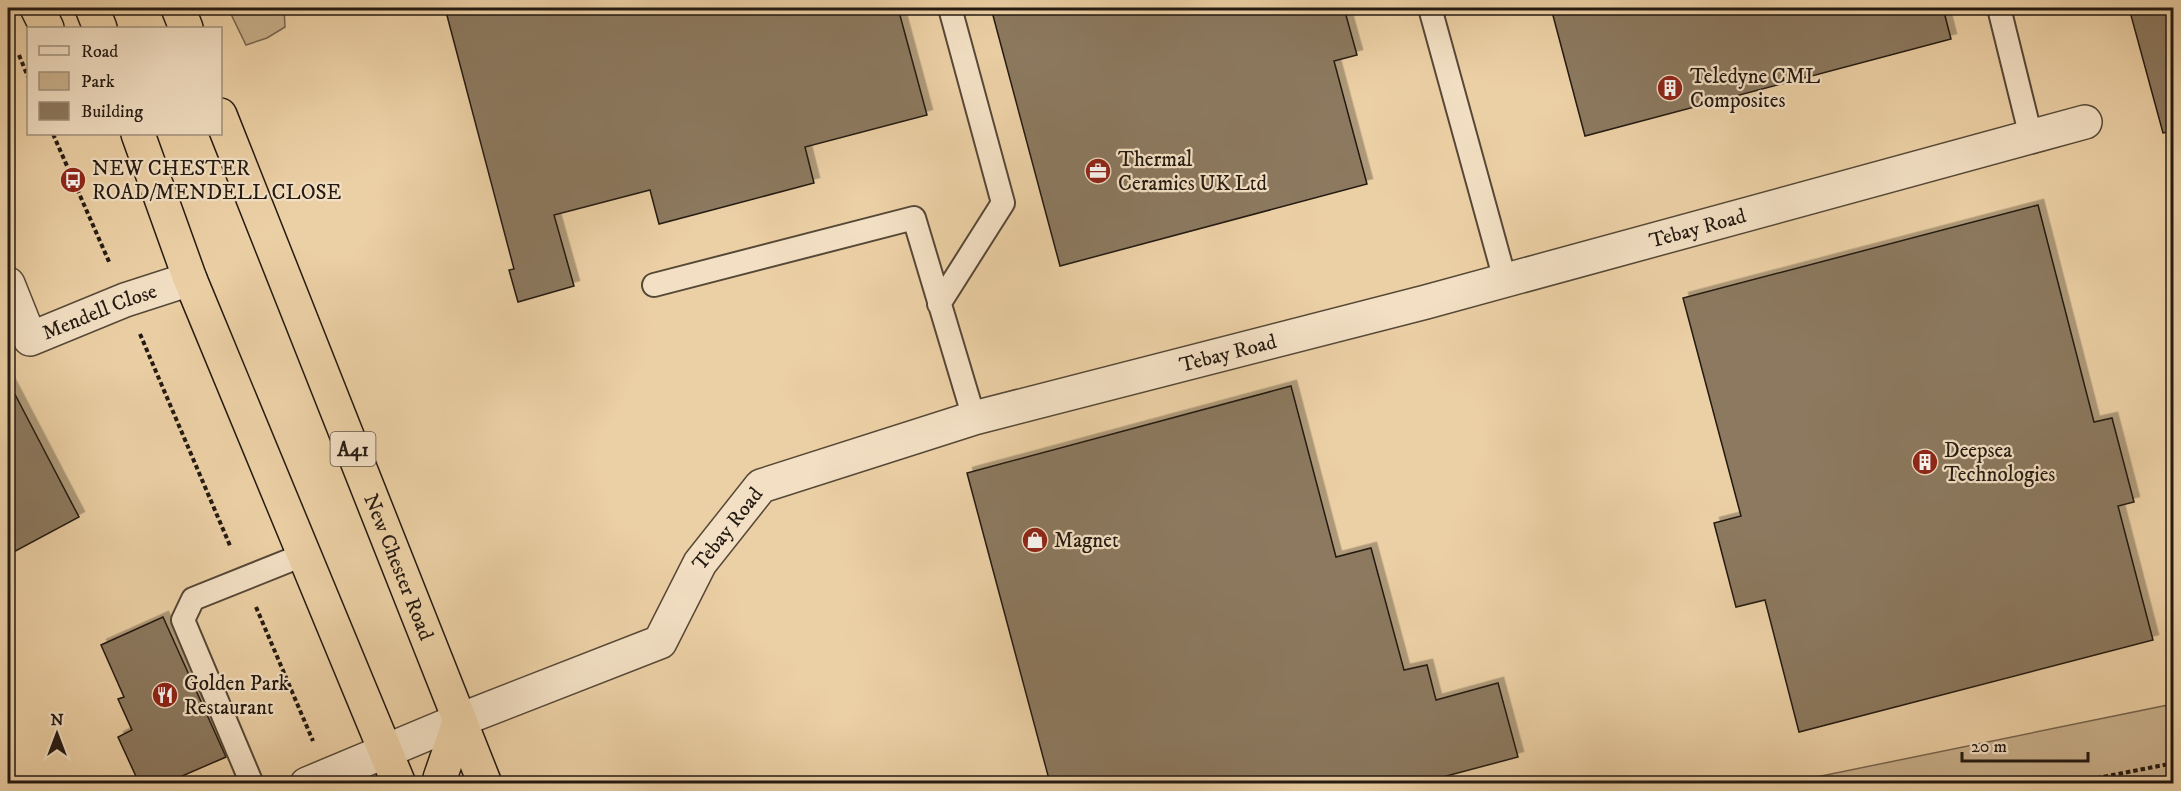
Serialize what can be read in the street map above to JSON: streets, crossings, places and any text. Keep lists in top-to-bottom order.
{
  "streets": {
    "highway": ["A41", "New Chester Road"],
    "street": ["Tebay Road", "Mendell Close"]
  },
  "crossings": [
    ["Tebay Road", "New Chester Road"]
  ],
  "places": {
    "building": ["Teledyne CML Composites", "Deepsea Technologies"],
    "office": ["Thermal Ceramics UK Ltd"],
    "bus stop": ["NEW CHESTER ROAD/MENDELL CLOSE"],
    "shop": ["Magnet"],
    "restaurant": ["Golden Park Restaurant"]
  },
  "legend": ["Road", "Park", "Building"],
  "scale_bar": "20 m",
  "north": "top"
}
